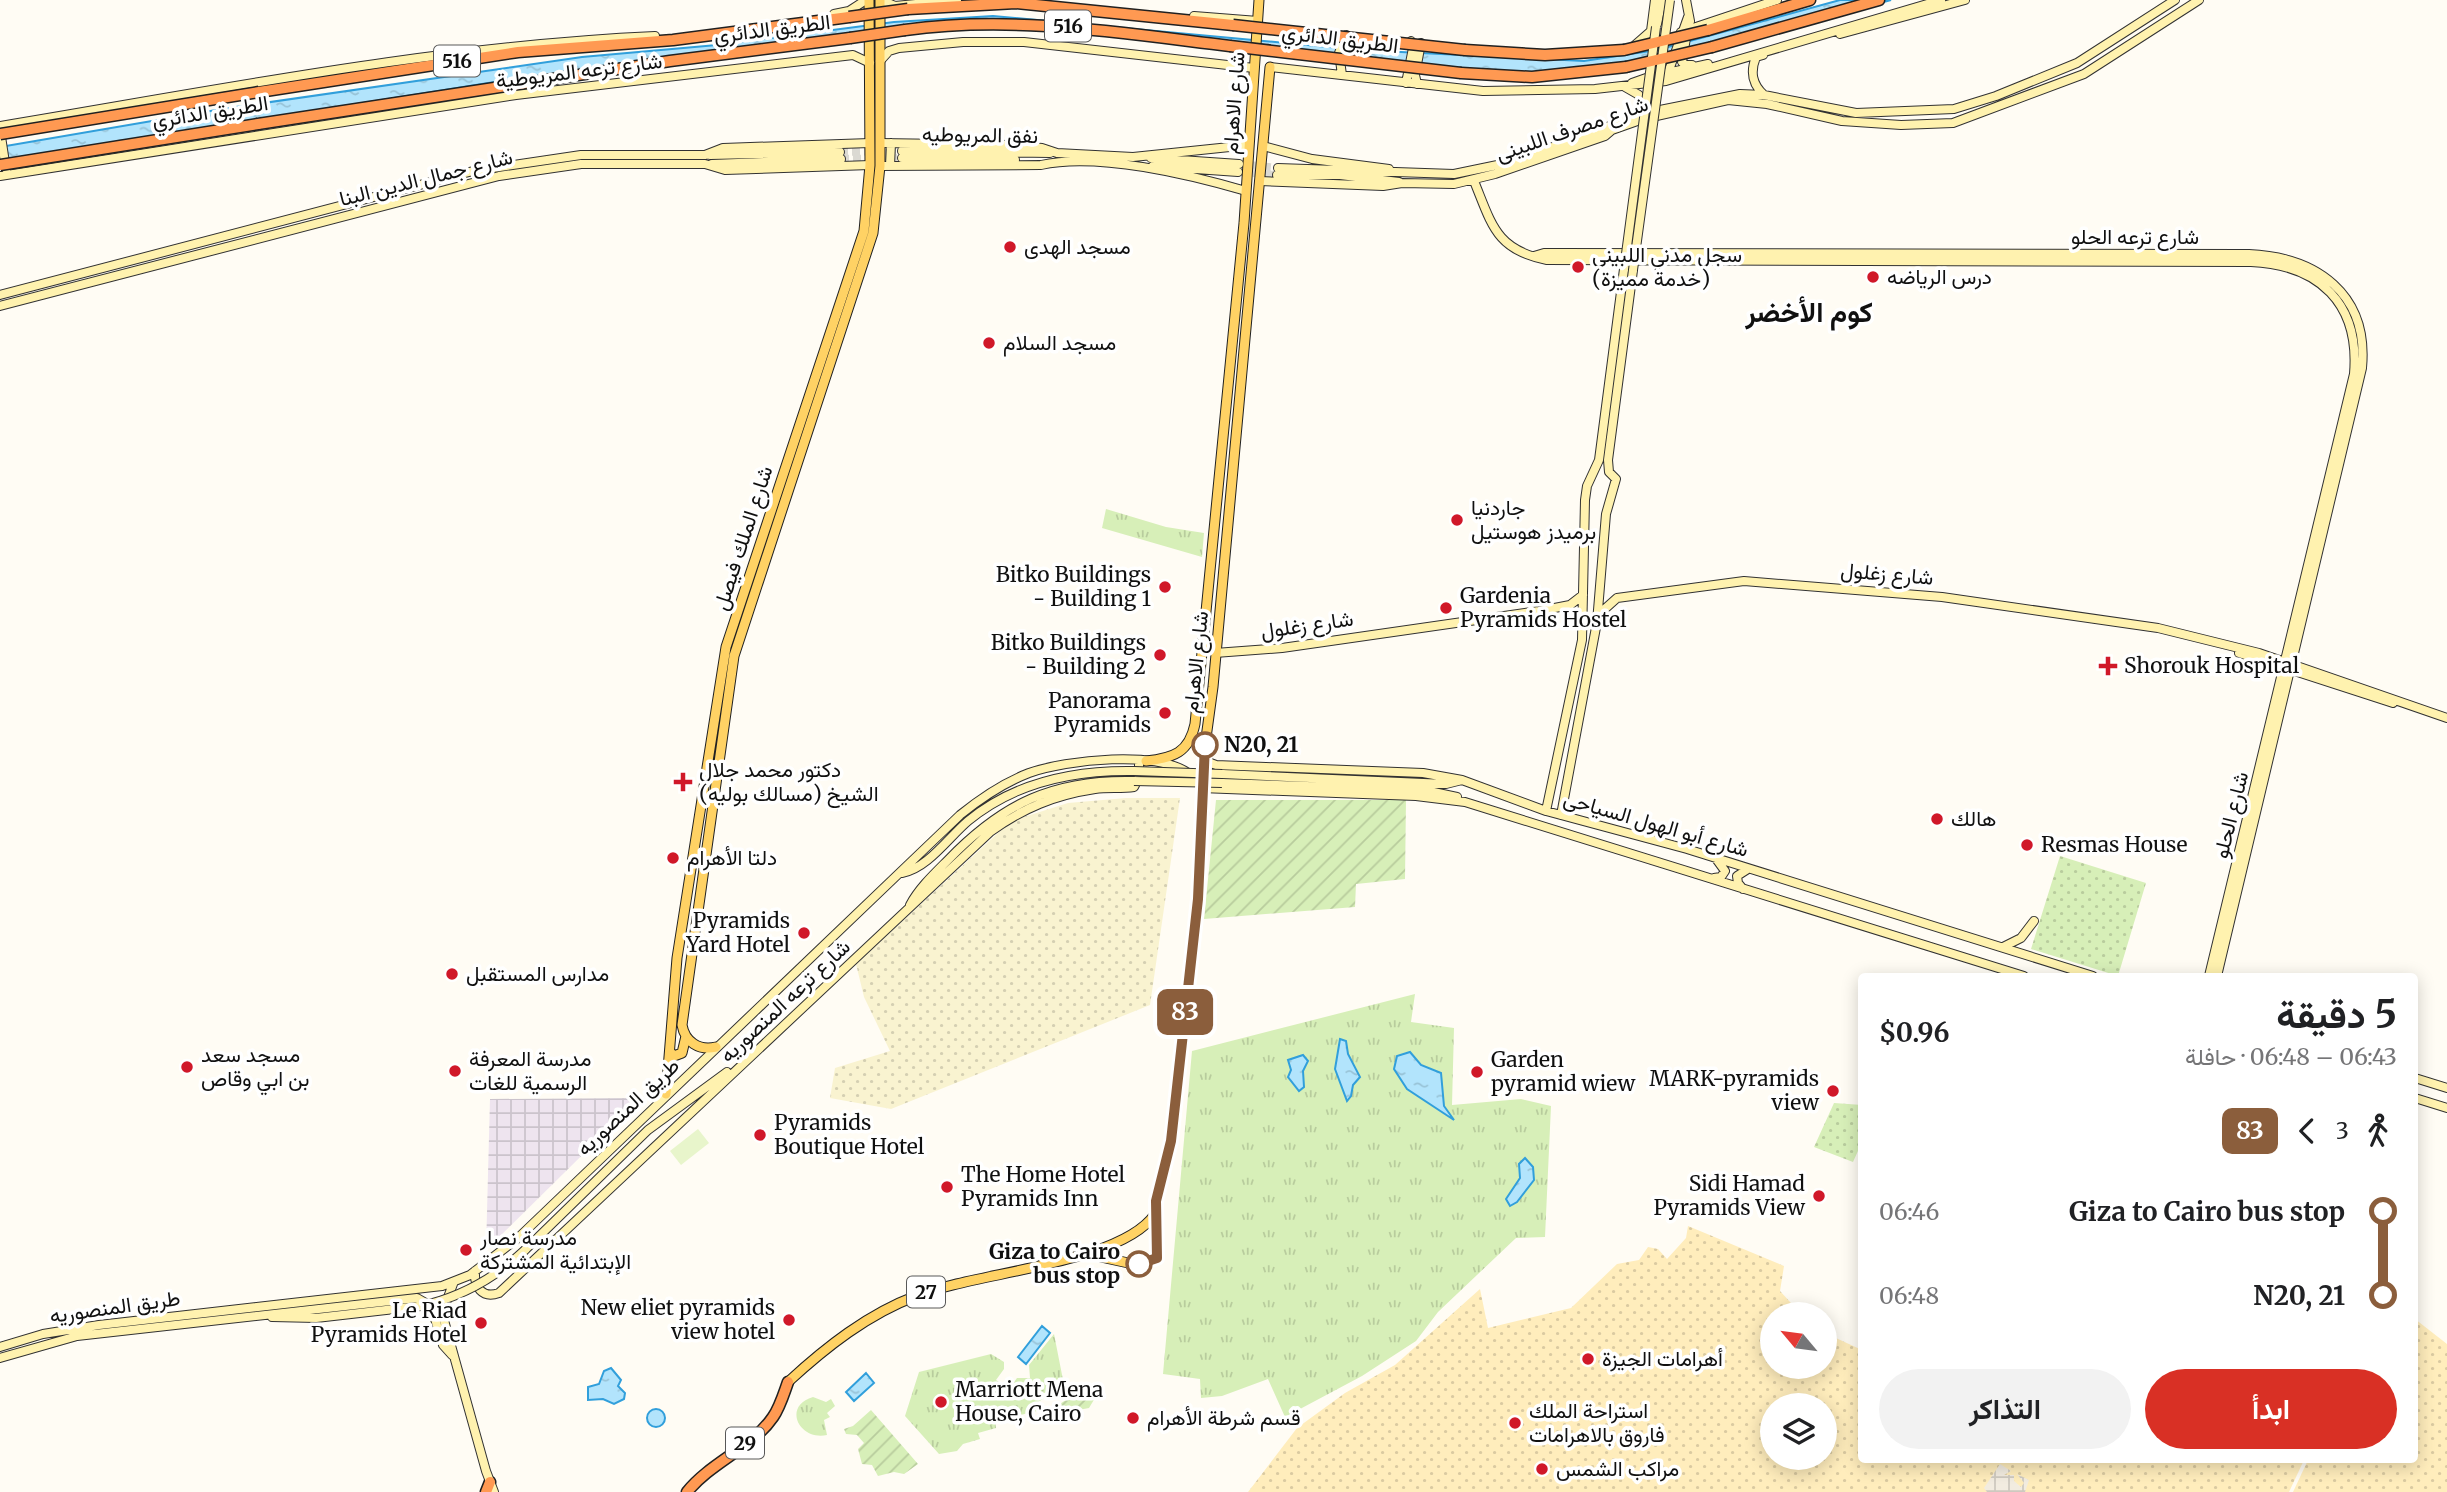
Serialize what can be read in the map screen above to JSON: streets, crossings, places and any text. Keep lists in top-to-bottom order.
{
  "streets": {
    "highway": ["516", "الطريق الدائري", "29"],
    "main road": [
      "شارع ترعه المريوطية",
      "شارع الاهرام",
      "شارع مصرف اللبينى",
      "نفق المريوطيه",
      "شارع جمال الدين البنا",
      "شارع ترعه الحلو",
      "شارع الملك فيصل",
      "شارع زغلول",
      "شارع الحلو",
      "شارع أبو الهول السياحى",
      "شارع ترعه المنصوريه",
      "طريق المنصوريه",
      "27"
    ]
  },
  "crossings": [
    ["الطريق الدائري", "شارع ترعه المريوطية"],
    ["شارع ترعه المريوطية", "شارع الملك فيصل"],
    ["شارع الاهرام", "شارع مصرف اللبينى"],
    ["شارع الاهرام", "شارع زغلول"],
    ["شارع الاهرام", "شارع أبو الهول السياحى"],
    ["شارع الاهرام", "طريق المنصوريه"],
    ["شارع الاهرام", "27"],
    ["شارع مصرف اللبينى", "شارع ترعه الحلو"],
    ["نفق المريوطيه", "شارع جمال الدين البنا"],
    ["شارع جمال الدين البنا", "شارع الملك فيصل"],
    ["شارع ترعه الحلو", "شارع زغلول"],
    ["شارع ترعه الحلو", "شارع الحلو"],
    ["شارع الملك فيصل", "طريق المنصوريه"],
    ["شارع زغلول", "شارع الحلو"],
    ["شارع أبو الهول السياحى", "طريق المنصوريه"],
    ["شارع ترعه المنصوريه", "طريق المنصوريه"],
    ["27", "29"]
  ],
  "districts": ["كوم الأخضر"],
  "places": {
    "other": [
      "مسجد الهدى",
      "سجل مدني اللبيني (خدمة مميزة)",
      "درس الرياضه",
      "مسجد السلام",
      "جاردنيا برميدز هوستيل",
      "Bitko Buildings - Building 1",
      "Gardenia Pyramids Hostel",
      "Bitko Buildings - Building 2",
      "Panorama Pyramids",
      "N20, 21",
      "هالك",
      "Resmas House",
      "دلتا الأهرام",
      "Pyramids Yard Hotel",
      "مدارس المستقبل",
      "مسجد سعد بن ابي وقاص",
      "مدرسة المعرفة الرسمية للغات",
      "Garden pyramid wiew",
      "MARK-pyramids view",
      "Pyramids Boutique Hotel",
      "The Home Hotel Pyramids Inn",
      "Sidi Hamad Pyramids View",
      "مدرسة نصار الإبتدائية المشتركة",
      "Giza to Cairo bus stop",
      "New eliet pyramids view hotel",
      "Le Riad Pyramids Hotel",
      "أهرامات الجيزة",
      "Marriott Mena House, Cairo",
      "قسم شرطة الأهرام",
      "استراحة الملك فاروق بالاهرامات",
      "مراكب الشمس"
    ],
    "health": ["Shorouk Hospital", "دكتور محمد جلال الشيخ (مسالك بوليه)"]
  },
  "lines": ["bus line 83"],
  "north": "top left",
  "page": {
    "on_map": "83",
    "heading": ["5 دقيقة", "06:43 – 06:48 · حافلة", "$0.96"],
    "legs": ["3", "83"],
    "list": [
      {
        "name": "Giza to Cairo bus stop",
        "value": "06:46"
      },
      {
        "name": "N20, 21",
        "value": "06:48"
      }
    ],
    "buttons": ["ابدأ", "التذاكر"]
  }
}
